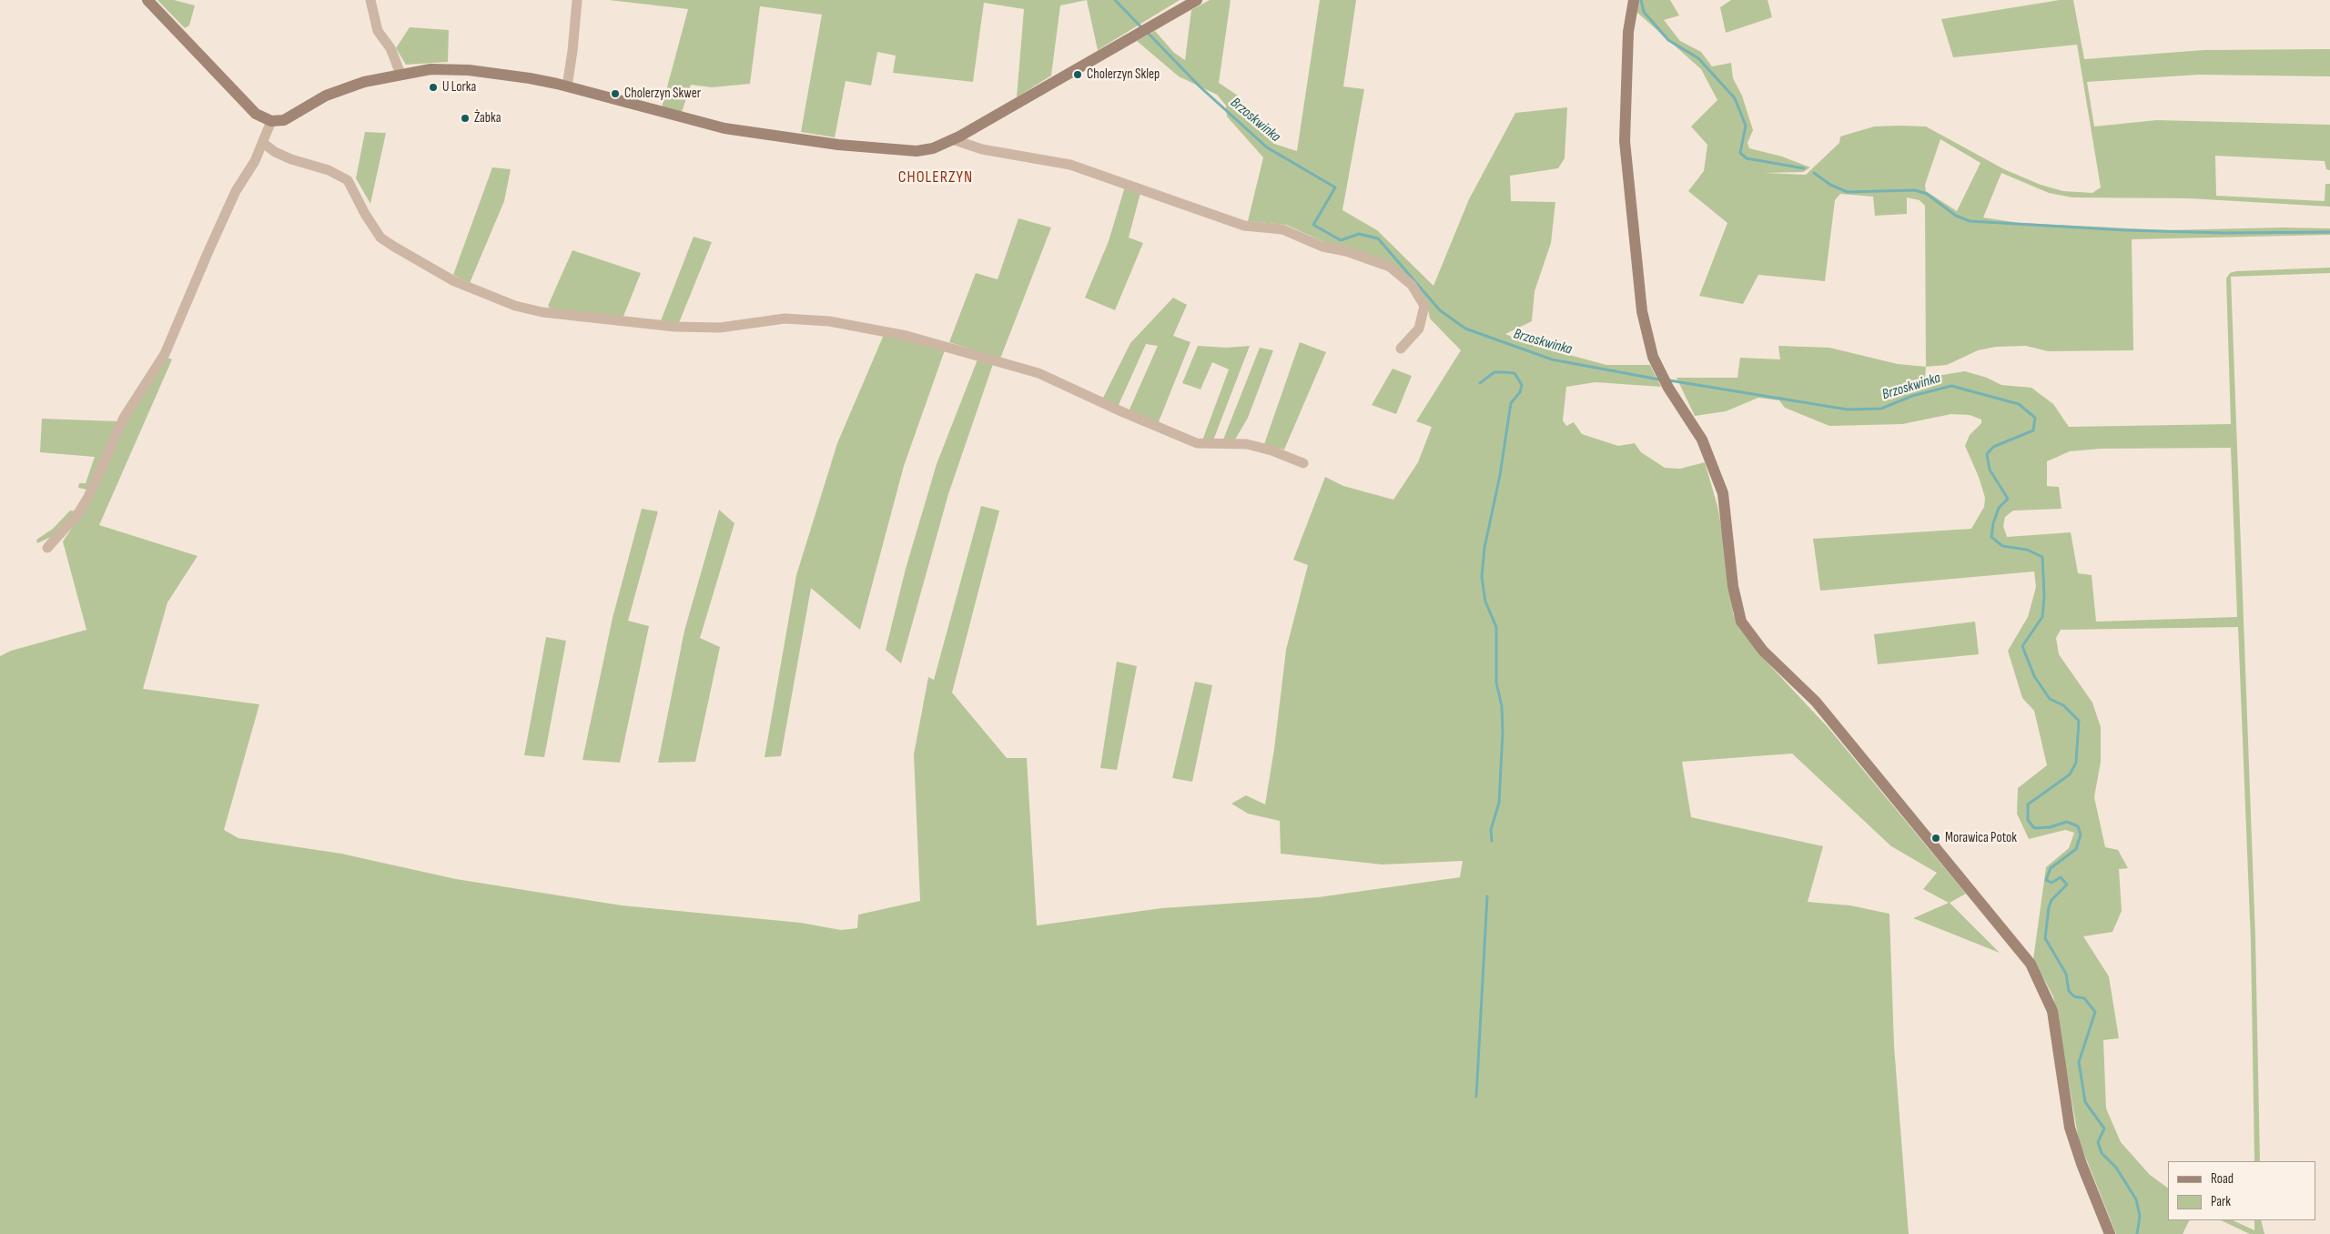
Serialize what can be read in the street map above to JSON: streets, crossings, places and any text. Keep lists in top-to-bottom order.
{
  "districts": ["CHOLERZYN"],
  "water": ["Brzoskwinka"],
  "places": [
    "Cholerzyn Sklep",
    "U Lorka",
    "Cholerzyn Skwer",
    "Żabka",
    "Morawica Potok"
  ],
  "legend": ["Road", "Park"]
}
